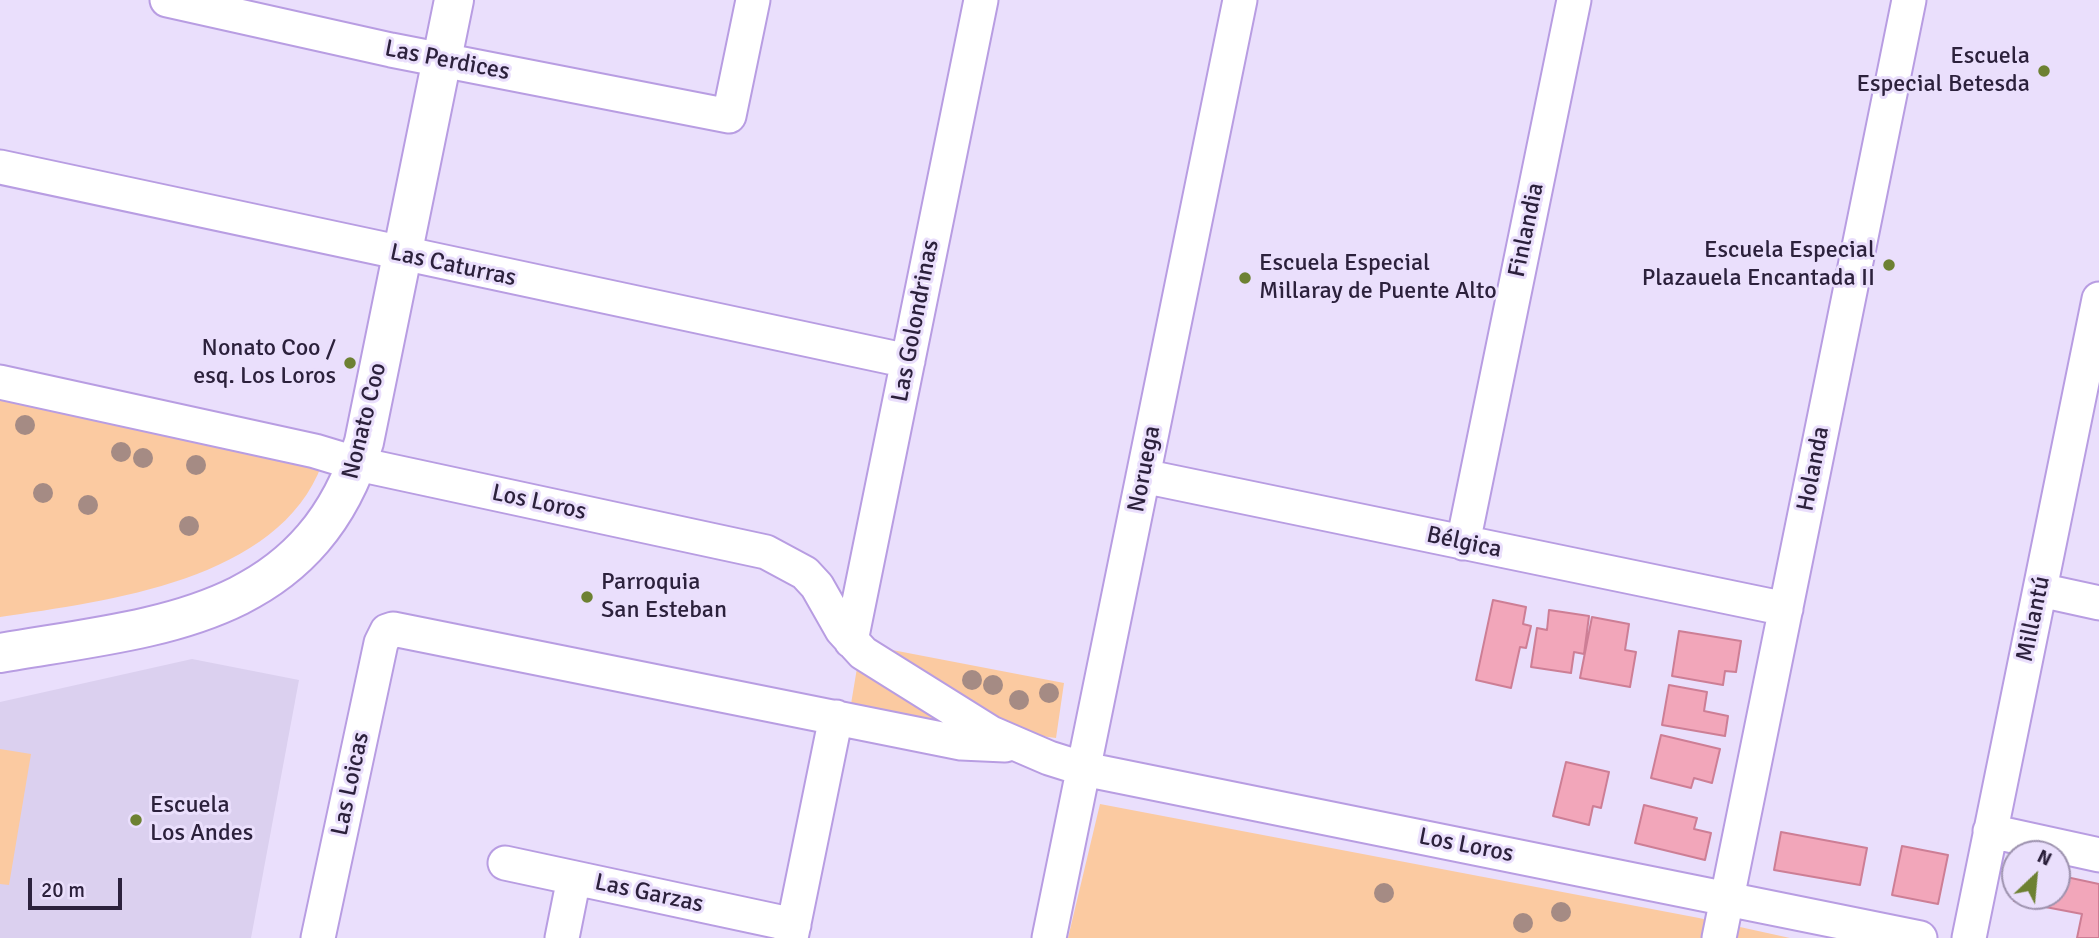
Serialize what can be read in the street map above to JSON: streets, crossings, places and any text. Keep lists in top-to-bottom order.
{
  "streets": {
    "street": [
      "Las Perdices",
      "Finlandia",
      "Las Caturras",
      "Las Golondrinas",
      "Nonato Coo",
      "Noruega",
      "Holanda",
      "Los Loros",
      "Bélgica",
      "Millantú",
      "Las Loicas",
      "Las Garzas"
    ]
  },
  "crossings": [
    ["Las Perdices", "Nonato Coo"],
    ["Finlandia", "Bélgica"],
    ["Las Caturras", "Las Golondrinas"],
    ["Las Caturras", "Nonato Coo"],
    ["Las Golondrinas", "Los Loros"],
    ["Nonato Coo", "Los Loros"],
    ["Noruega", "Los Loros"],
    ["Noruega", "Bélgica"],
    ["Holanda", "Los Loros"],
    ["Holanda", "Bélgica"],
    ["Los Loros", "Las Loicas"]
  ],
  "places": [
    "Escuela Especial Betesda",
    "Escuela Especial Plazauela Encantada II",
    "Escuela Especial Millaray de Puente Alto",
    "Nonato Coo / esq. Los Loros",
    "Parroquia San Esteban",
    "Escuela Los Andes"
  ],
  "scale_bar": "20 m",
  "north": "top right"
}
